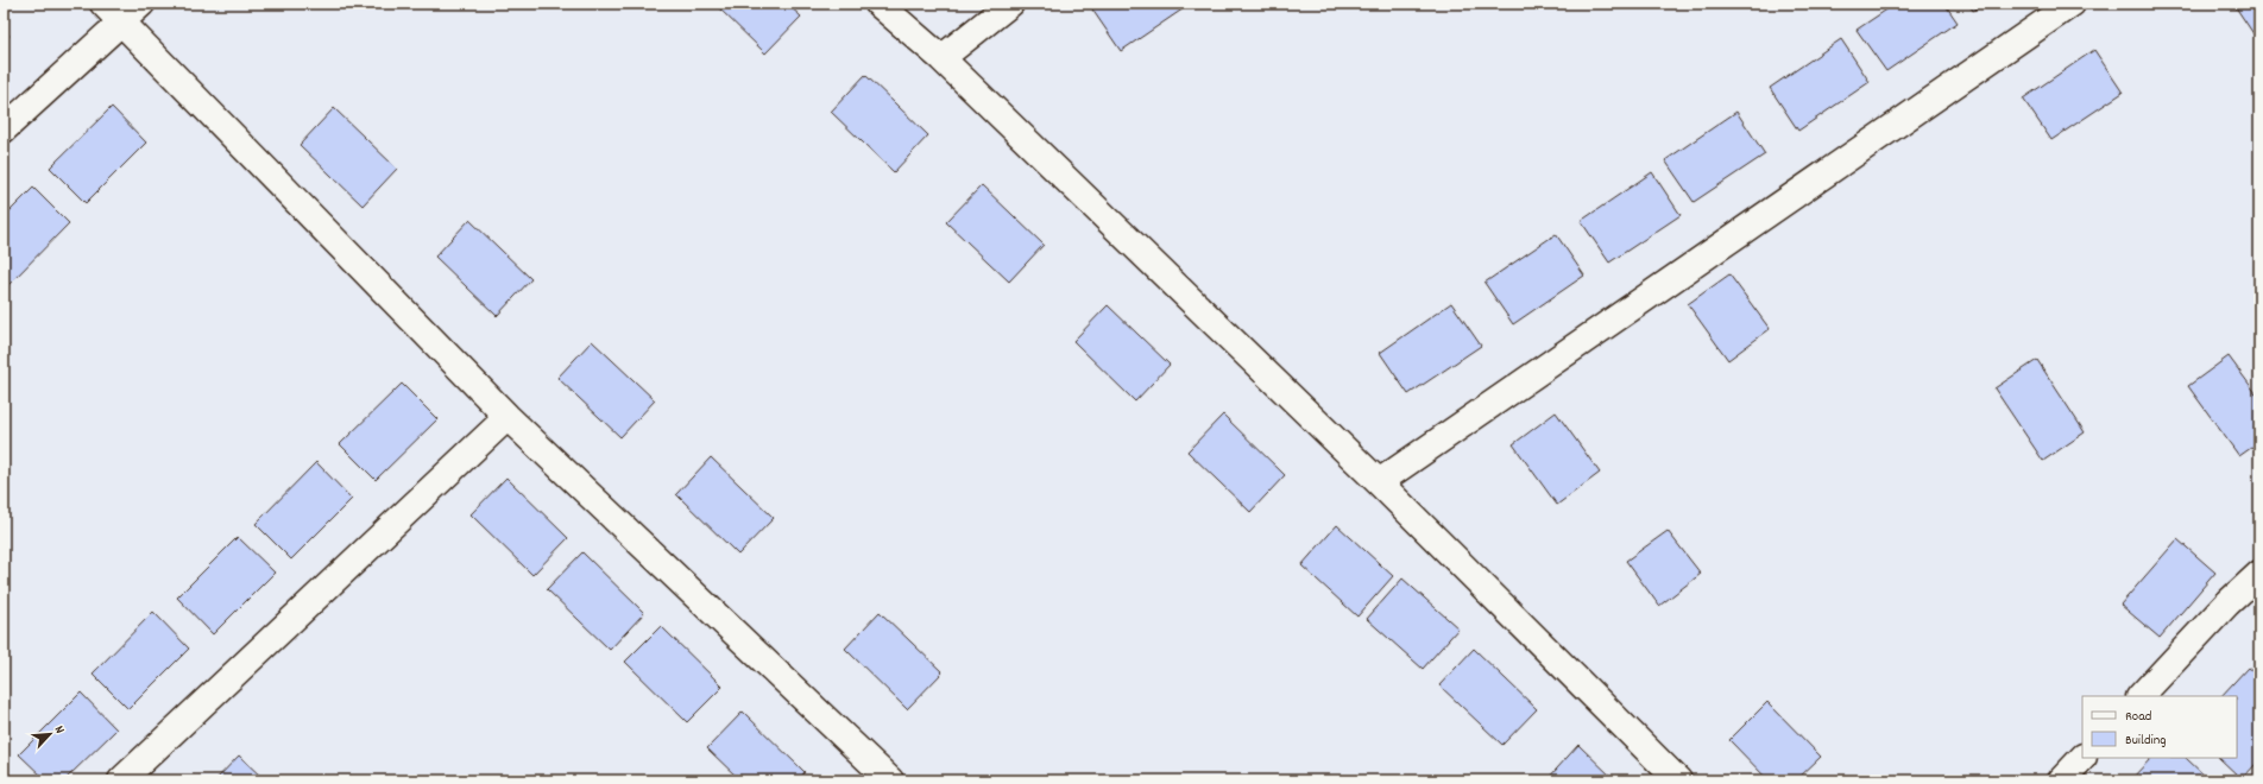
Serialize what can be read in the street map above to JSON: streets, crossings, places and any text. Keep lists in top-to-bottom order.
{
  "legend": ["Road", "Building"],
  "north": "top right"
}
